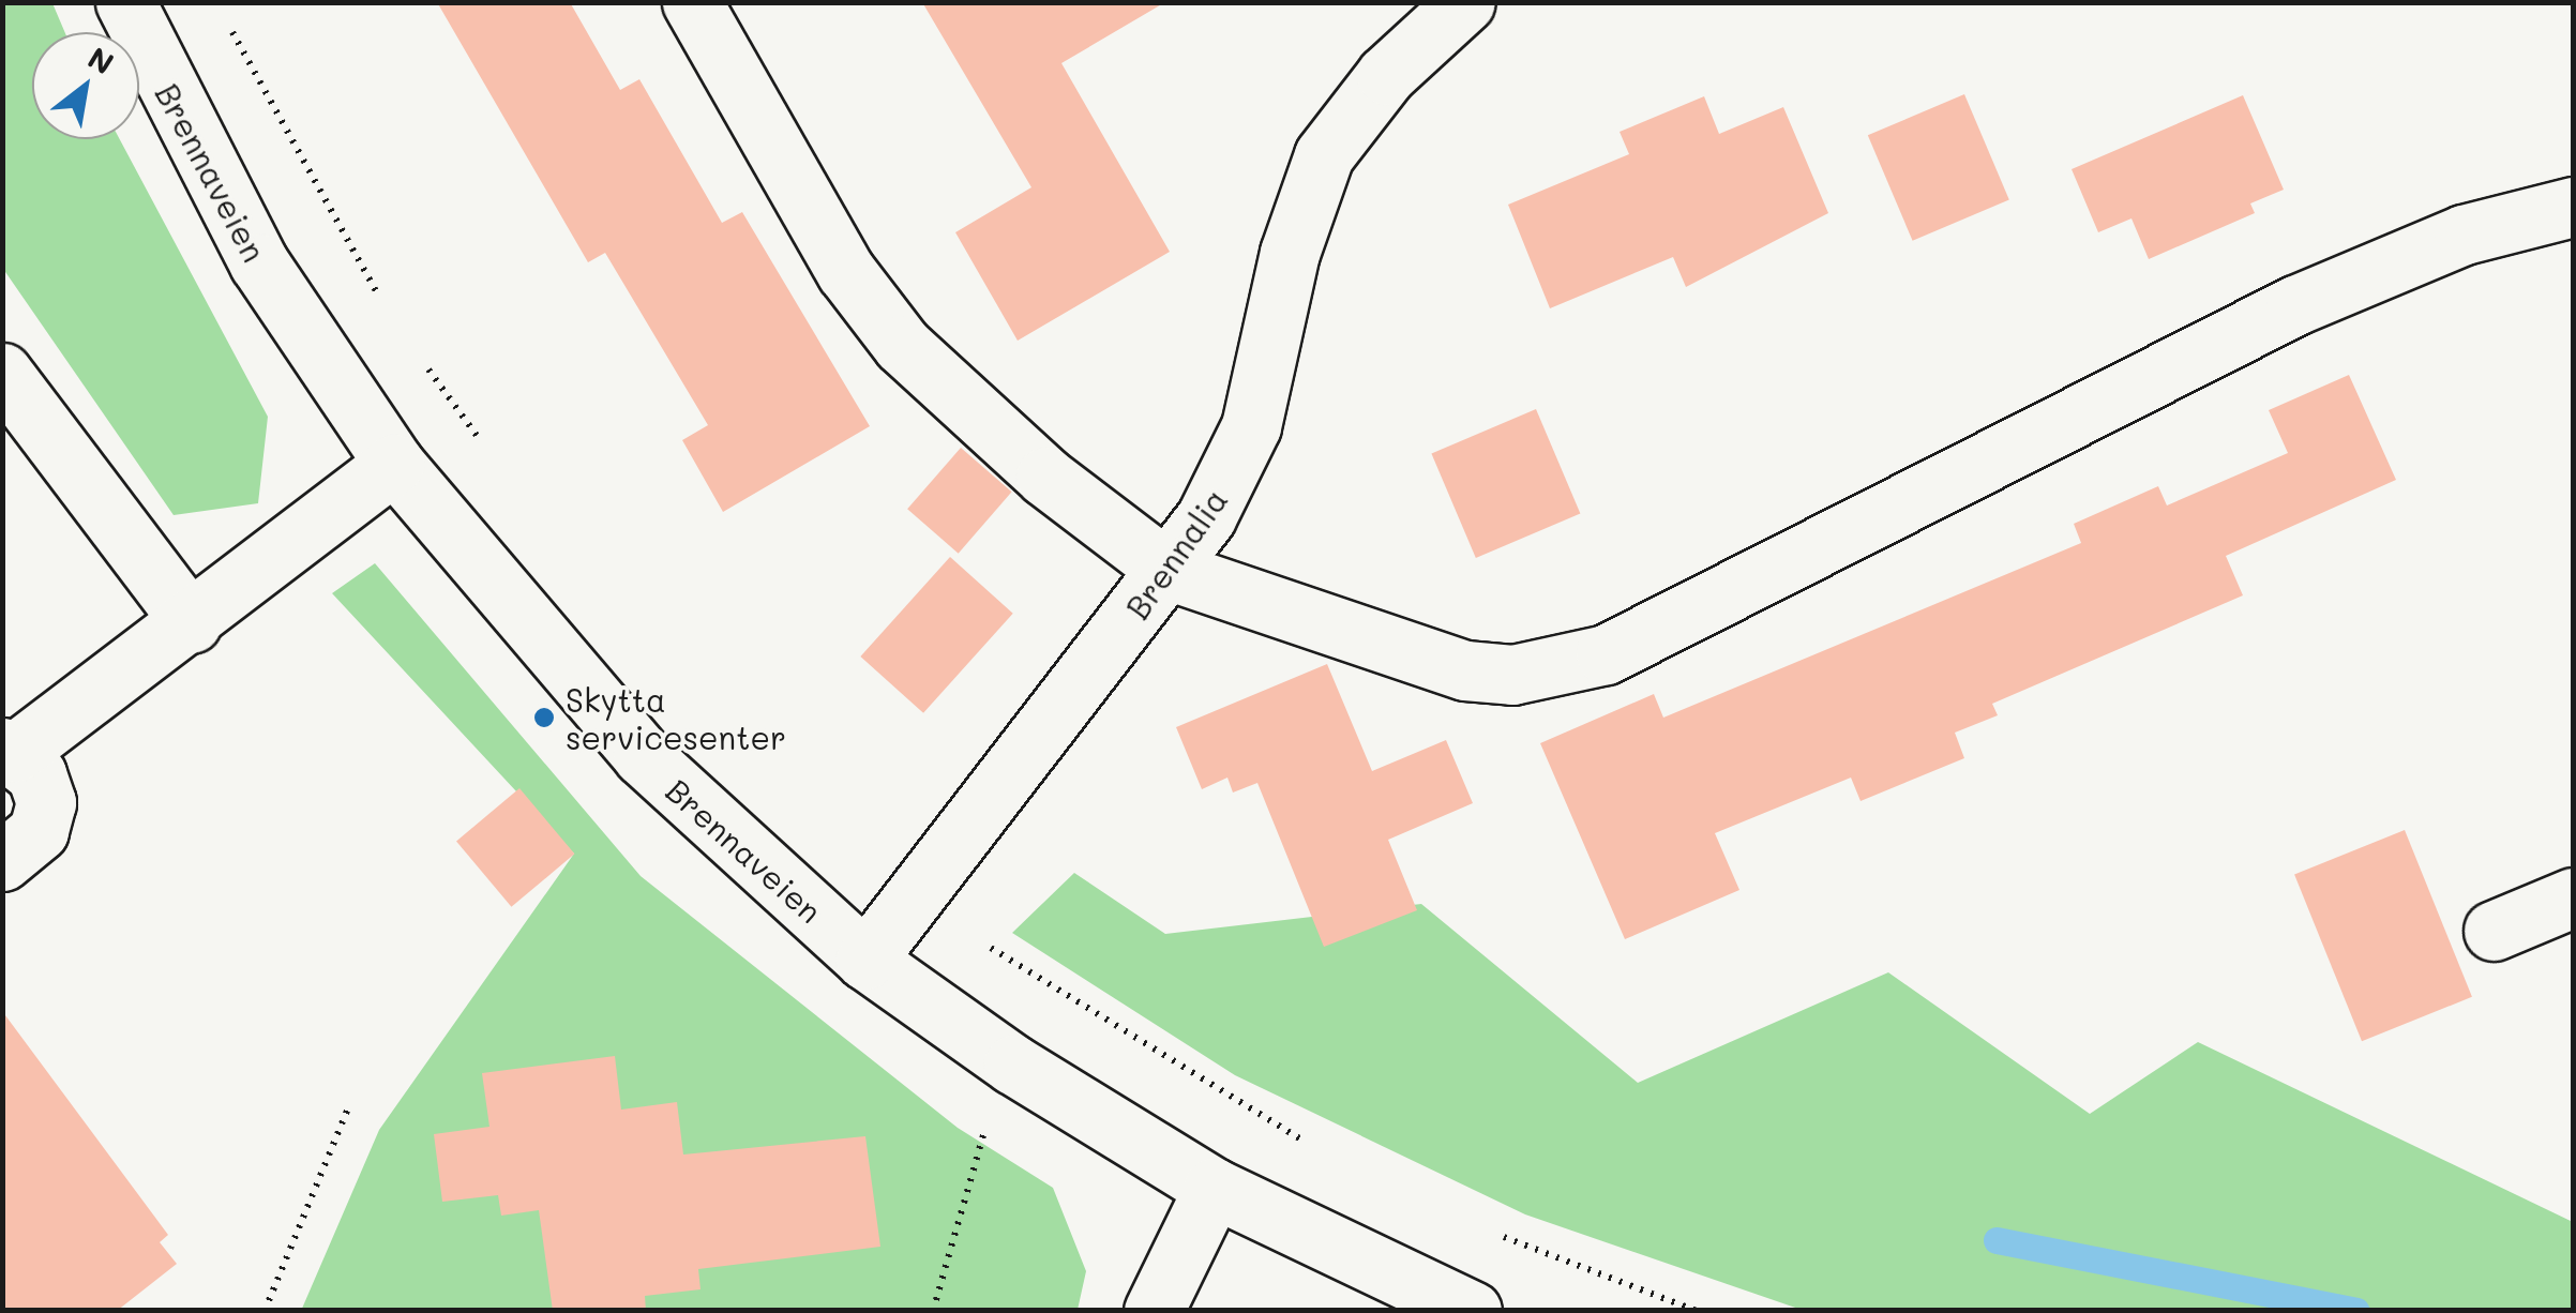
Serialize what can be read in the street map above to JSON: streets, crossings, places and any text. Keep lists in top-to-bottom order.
{
  "streets": {
    "street": ["Brennaveien", "Brennalia"]
  },
  "crossings": [
    ["Brennaveien", "Brennalia"]
  ],
  "places": ["Skytta servicesenter"],
  "north": "top right"
}
